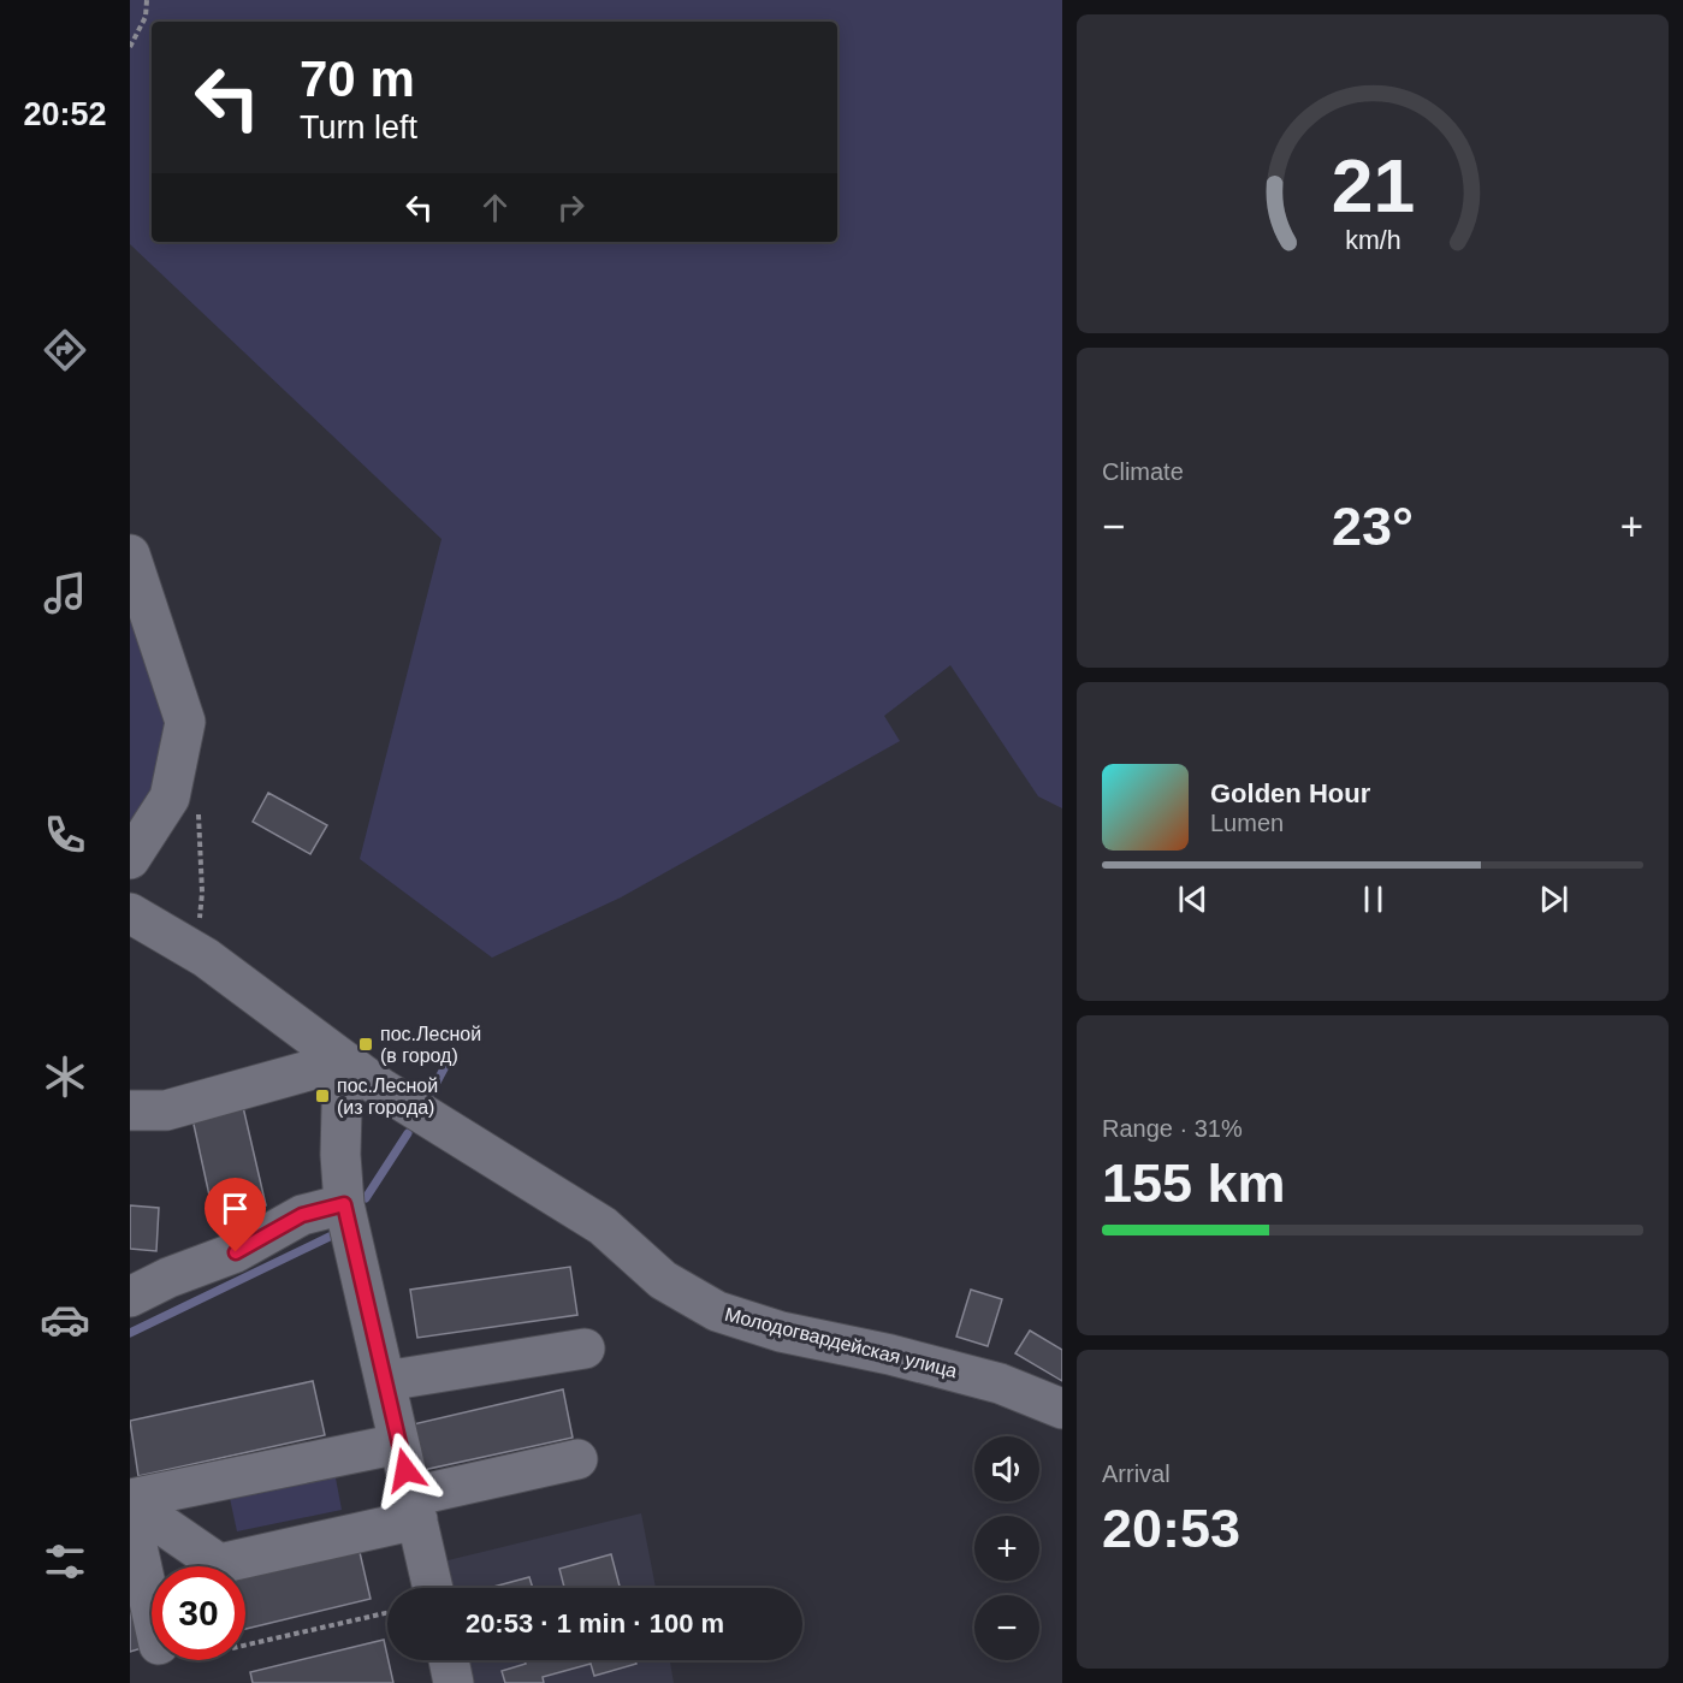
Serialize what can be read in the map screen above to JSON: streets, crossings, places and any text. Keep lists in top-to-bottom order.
{
  "streets": {
    "street": ["Молодогвардейская улица"]
  },
  "places": {
    "transit": ["пос.Лесной (в город)", "пос.Лесной (из города)"]
  },
  "page": {
    "tabs": "20:52",
    "turn": ["70 m", "Turn left"],
    "tile": [
      "Climate",
      ["Range · 31%", "155 km"],
      ["Arrival", "20:53"]
    ],
    "heat": ["−", "23°", "+"],
    "song": ["Golden Hour", "Lumen"],
    "map_buttons": ["+", "−"],
    "limit": "30",
    "trip": "20:53 · 1 min · 100 m",
    "gauge": ["21", "km/h"]
  }
}
